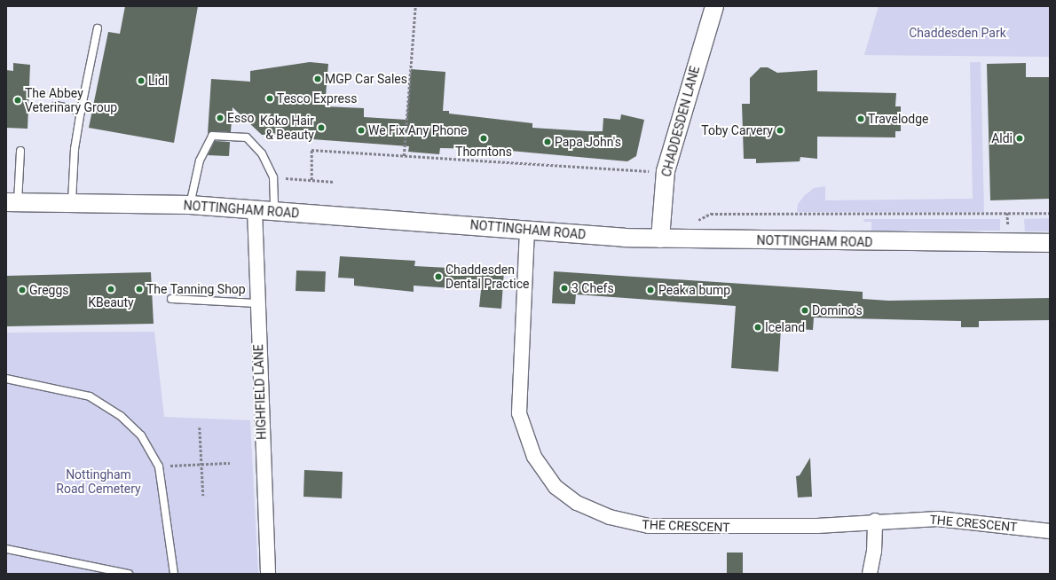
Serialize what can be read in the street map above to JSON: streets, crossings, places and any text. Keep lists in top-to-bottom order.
{
  "streets": {
    "street": [
      "CHADDESDEN LANE",
      "NOTTINGHAM ROAD",
      "HIGHFIELD LANE",
      "THE CRESCENT"
    ]
  },
  "crossings": [
    ["CHADDESDEN LANE", "NOTTINGHAM ROAD"],
    ["NOTTINGHAM ROAD", "HIGHFIELD LANE"],
    ["NOTTINGHAM ROAD", "THE CRESCENT"]
  ],
  "parks": ["Chaddesden Park", "Nottingham Road Cemetery"],
  "places": [
    "MGP Car Sales",
    "Lidl",
    "Tesco Express",
    "The Abbey Veterinary Group",
    "Esso",
    "Travelodge",
    "Koko Hair & Beauty",
    "We Fix Any Phone",
    "Toby Carvery",
    "Thorntons",
    "Aldi",
    "Papa John's",
    "Chaddesden Dental Practice",
    "3 Chefs",
    "KBeauty",
    "The Tanning Shop",
    "Greggs",
    "Peak a bump",
    "Domino's",
    "Iceland"
  ]
}
